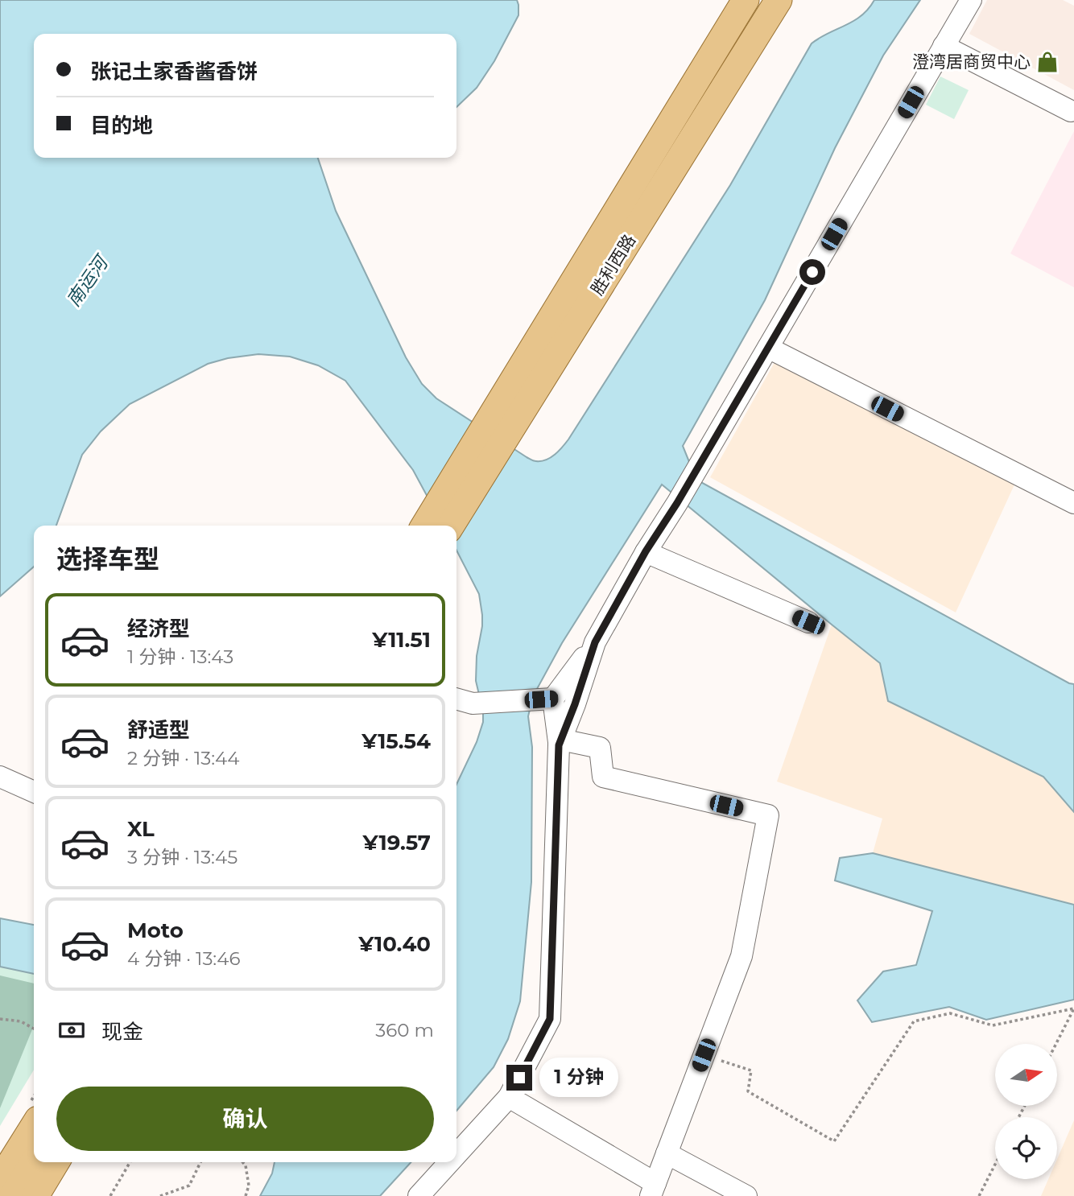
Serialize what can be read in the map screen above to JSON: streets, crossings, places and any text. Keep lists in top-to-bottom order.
{
  "streets": {
    "main road": ["胜利西路"]
  },
  "water": ["南运河"],
  "places": {
    "shop": ["澄湾居商贸中心"]
  },
  "north": "right",
  "page": {
    "banner": ["张记土家香酱香饼", "目的地"],
    "heading": "选择车型",
    "list": [
      {
        "name": "经济型",
        "note": "1 分钟 · 13:43",
        "value": "¥11.51"
      },
      {
        "name": "舒适型",
        "note": "2 分钟 · 13:44",
        "value": "¥15.54"
      },
      {
        "name": "XL",
        "note": "3 分钟 · 13:45",
        "value": "¥19.57"
      },
      {
        "name": "Moto",
        "note": "4 分钟 · 13:46",
        "value": "¥10.40"
      }
    ],
    "pay": ["现金", "360 m"],
    "bubble": "1 分钟",
    "buttons": "确认"
  }
}
